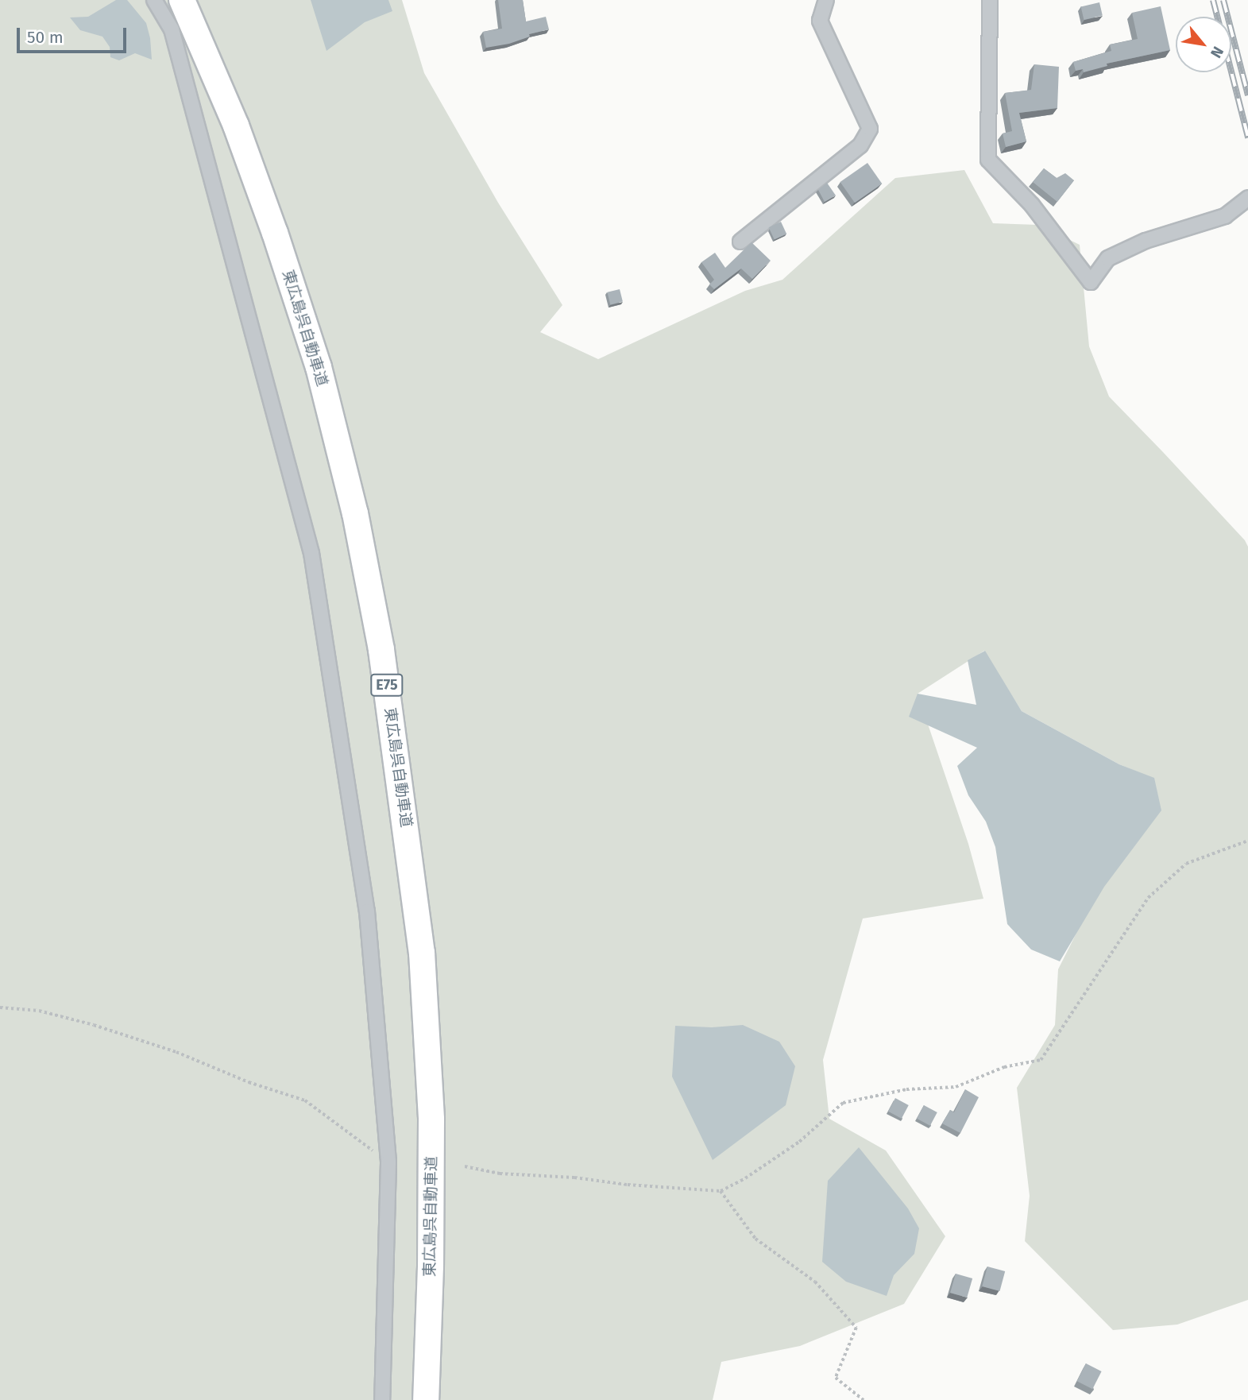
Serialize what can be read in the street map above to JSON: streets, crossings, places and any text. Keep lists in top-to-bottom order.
{
  "streets": {
    "highway": ["東広島呉自動車道", "E75"]
  },
  "scale_bar": "50 m",
  "north": "bottom right"
}
